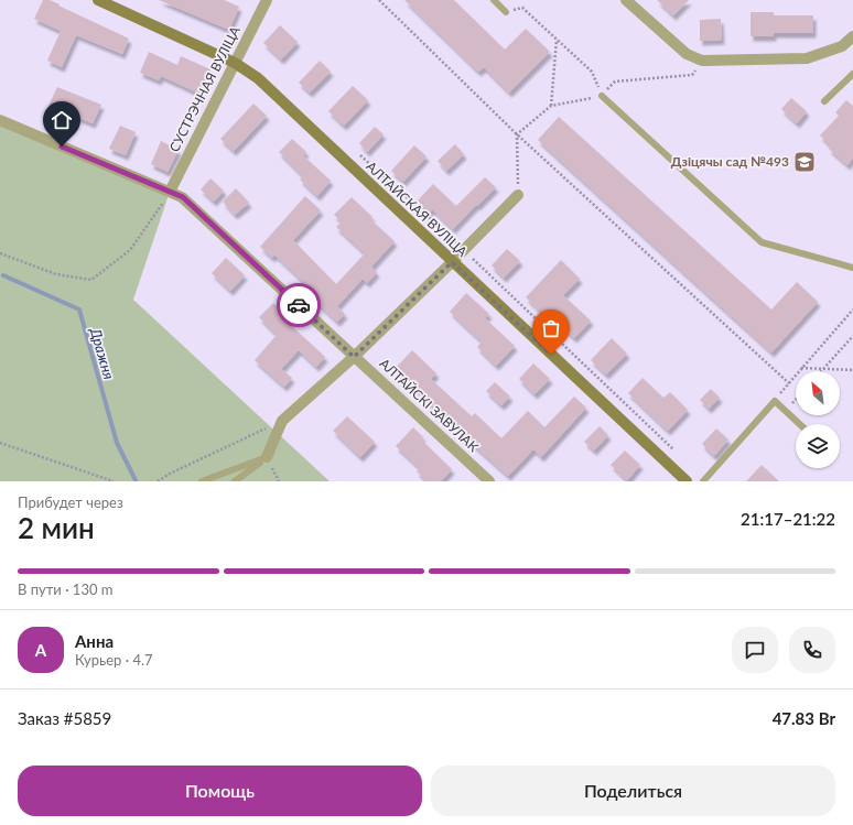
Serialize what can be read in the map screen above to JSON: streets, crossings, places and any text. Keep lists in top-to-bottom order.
{
  "streets": {
    "main road": ["АЛТАЙСКАЯ ВУЛІЦА"],
    "street": ["СУСТРЭЧНАЯ ВУЛІЦА", "АЛТАЙСКІ ЗАВУЛАК"]
  },
  "crossings": [
    ["СУСТРЭЧНАЯ ВУЛІЦА", "АЛТАЙСКАЯ ВУЛІЦА"],
    ["СУСТРЭЧНАЯ ВУЛІЦА", "АЛТАЙСКІ ЗАВУЛАК"]
  ],
  "water": ["Дражня"],
  "places": {
    "school or university": ["Дзіцячы сад №493"]
  },
  "north": "top left",
  "page": {
    "heading": ["2 мин", "Прибудет через", "21:17–21:22"],
    "panel": [
      "Анна",
      "Курьер · 4.7",
      "Заказ #5859",
      "47.83 Br"
    ],
    "bar": "В пути · 130 m",
    "round": "А",
    "buttons": ["Помощь", "Поделиться"]
  }
}
